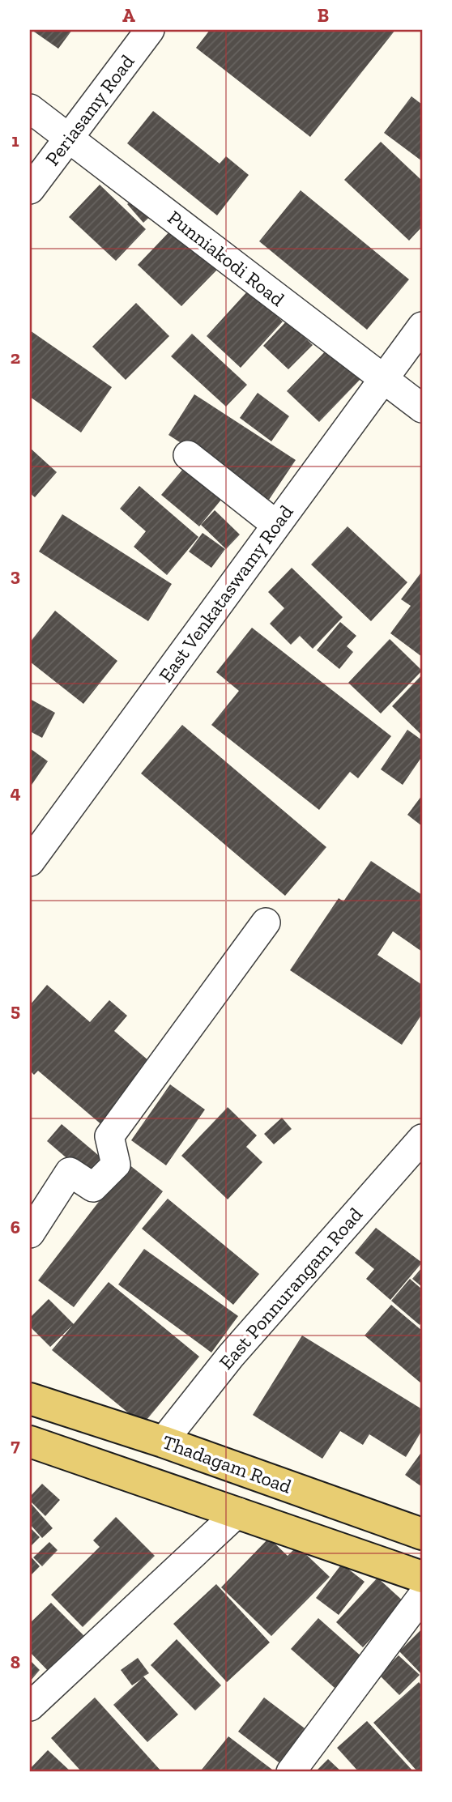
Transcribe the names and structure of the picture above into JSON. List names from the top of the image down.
{
  "streets": {
    "main road": ["Thadagam Road"],
    "street": [
      "Periasamy Road",
      "Punniakodi Road",
      "East Venkataswamy Road",
      "East Ponnurangam Road"
    ]
  },
  "crossings": [
    ["Periasamy Road", "Punniakodi Road"],
    ["Punniakodi Road", "East Venkataswamy Road"],
    ["East Ponnurangam Road", "Thadagam Road"]
  ],
  "grid": {
    "columns": ["A", "B"],
    "rows": [
      "1",
      "2",
      "3",
      "4",
      "5",
      "6",
      "7",
      "8"
    ]
  }
}
